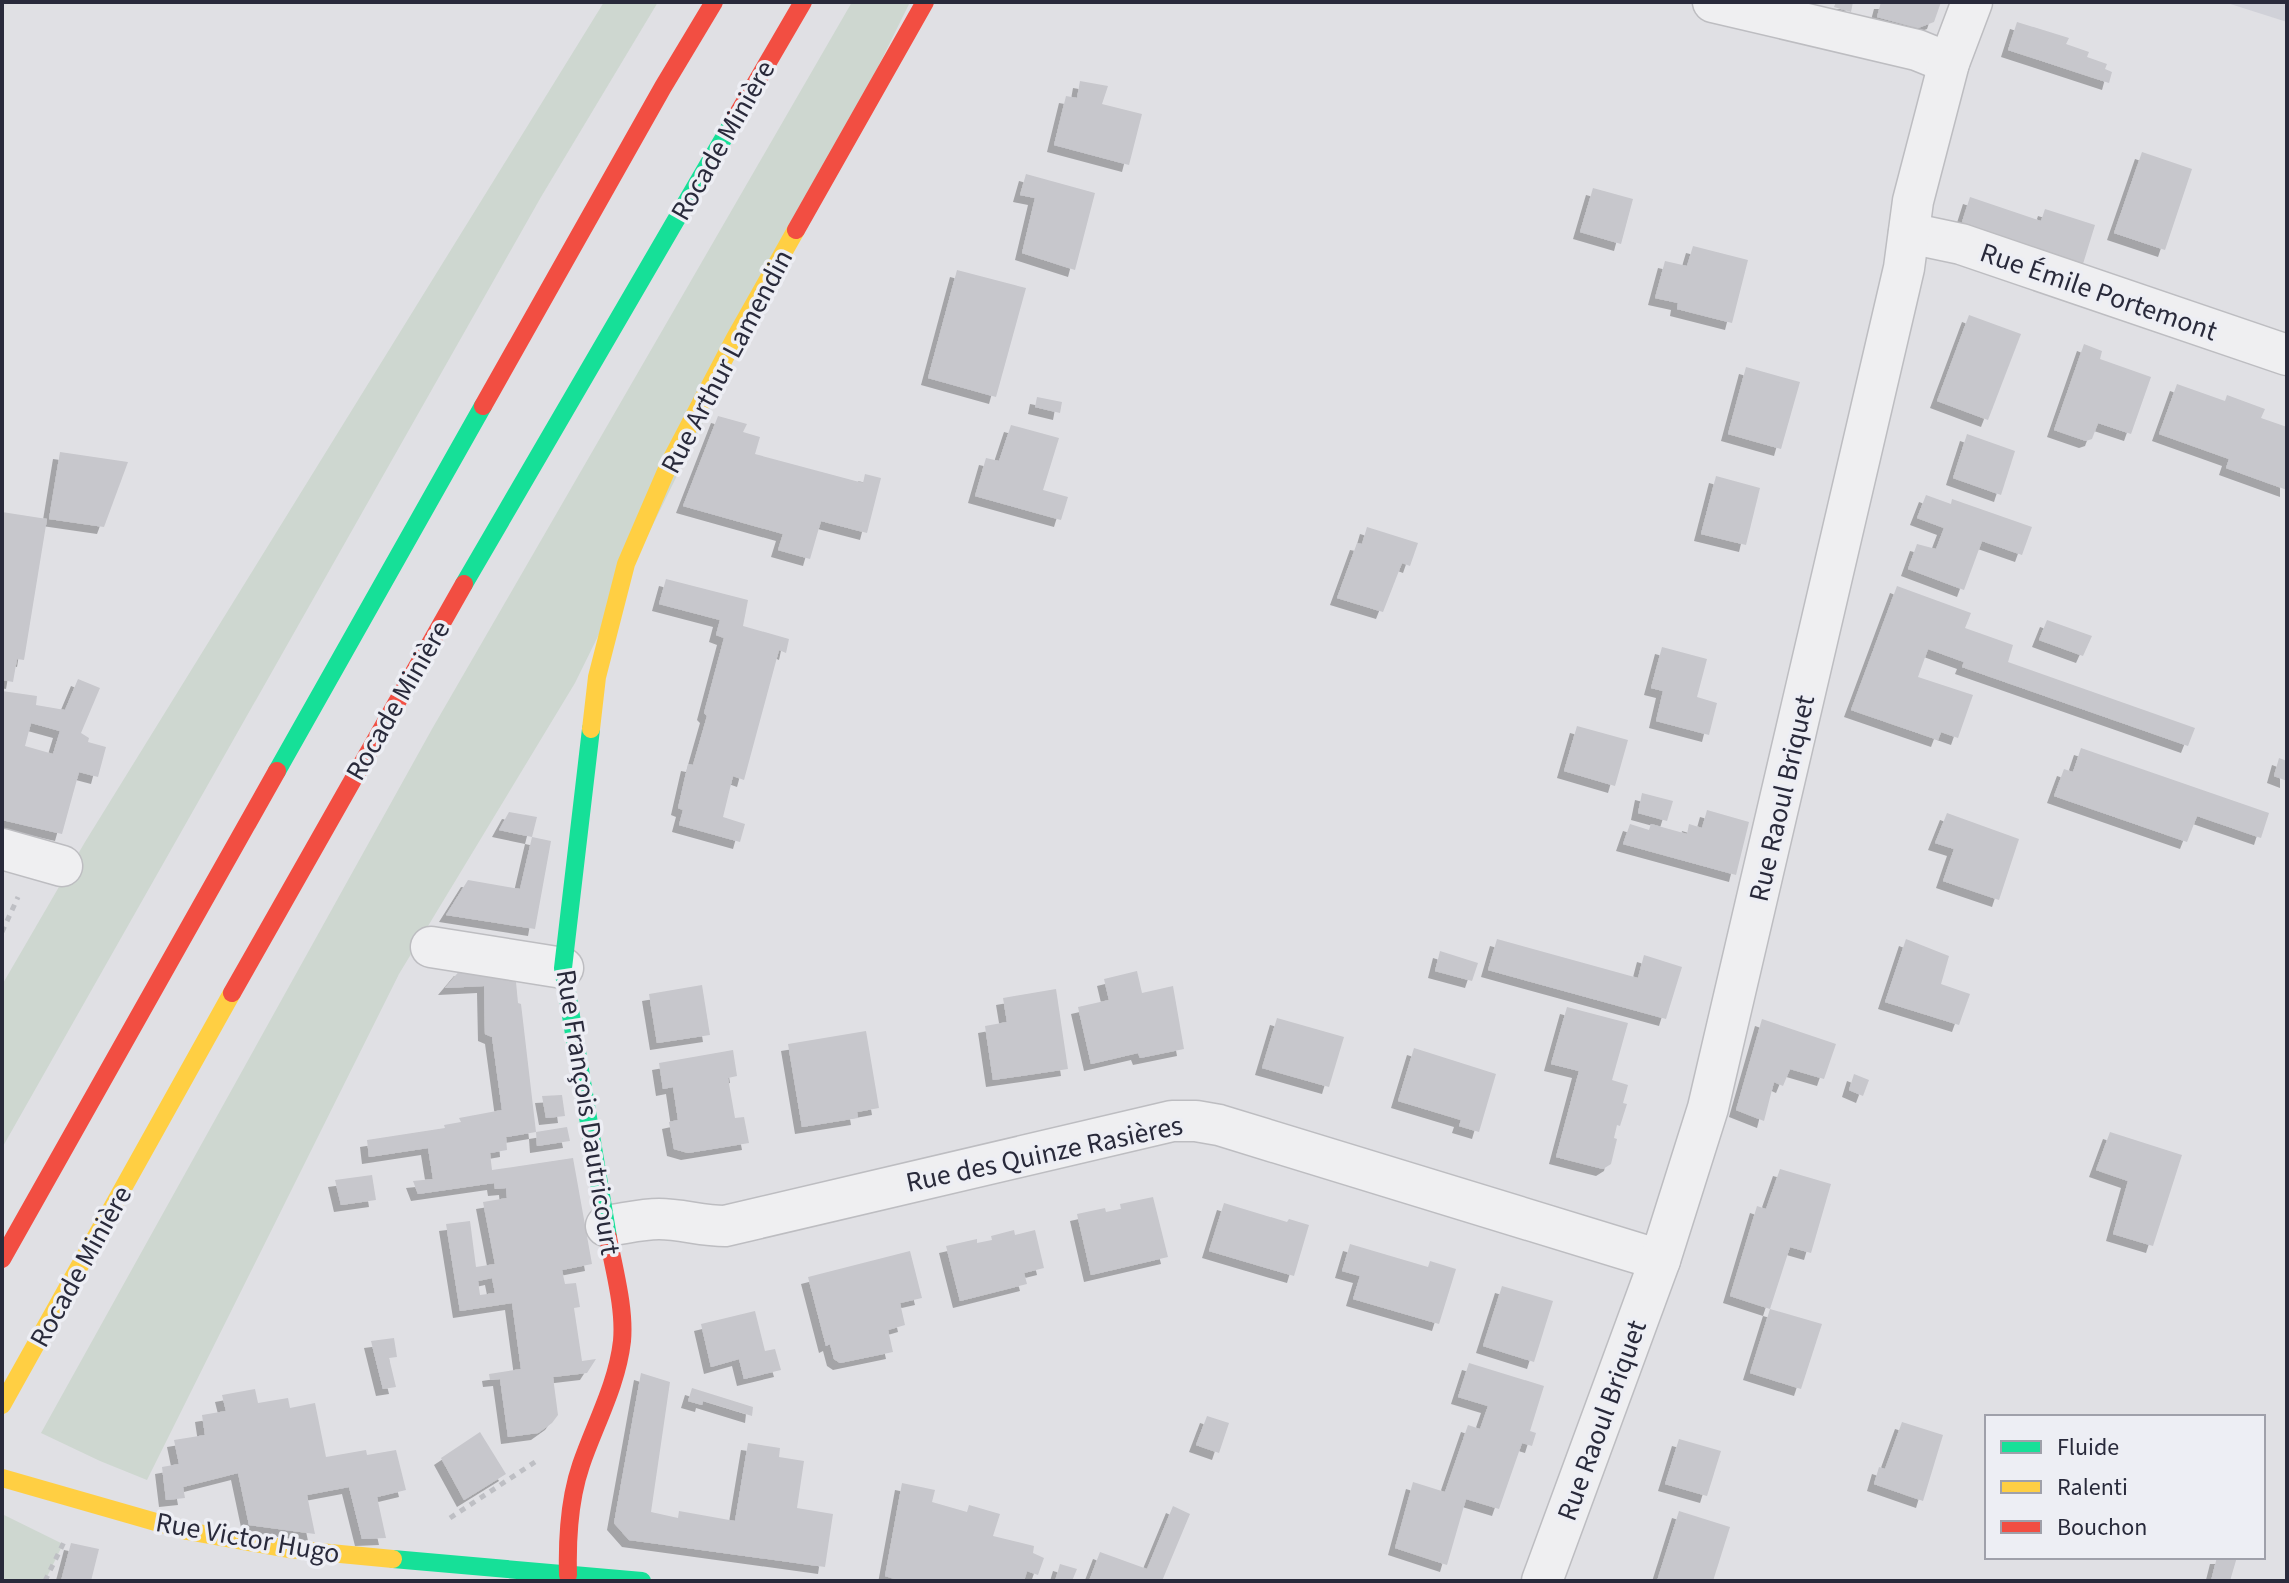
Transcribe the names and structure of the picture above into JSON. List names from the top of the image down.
{
  "streets": {
    "main road": [
      "Rocade Minière",
      "Rue Arthur Lamendin",
      "Rue François Dautricourt",
      "Rue Victor Hugo"
    ],
    "street": ["Rue Émile Portemont", "Rue Raoul Briquet", "Rue des Quinze Rasières"]
  },
  "crossings": [
    ["Rue Émile Portemont", "Rue Raoul Briquet"],
    ["Rue Arthur Lamendin", "Rue François Dautricourt"],
    ["Rue Raoul Briquet", "Rue des Quinze Rasières"],
    ["Rue François Dautricourt", "Rue des Quinze Rasières"],
    ["Rue François Dautricourt", "Rue Victor Hugo"]
  ],
  "legend": ["Fluide", "Ralenti", "Bouchon"]
}
